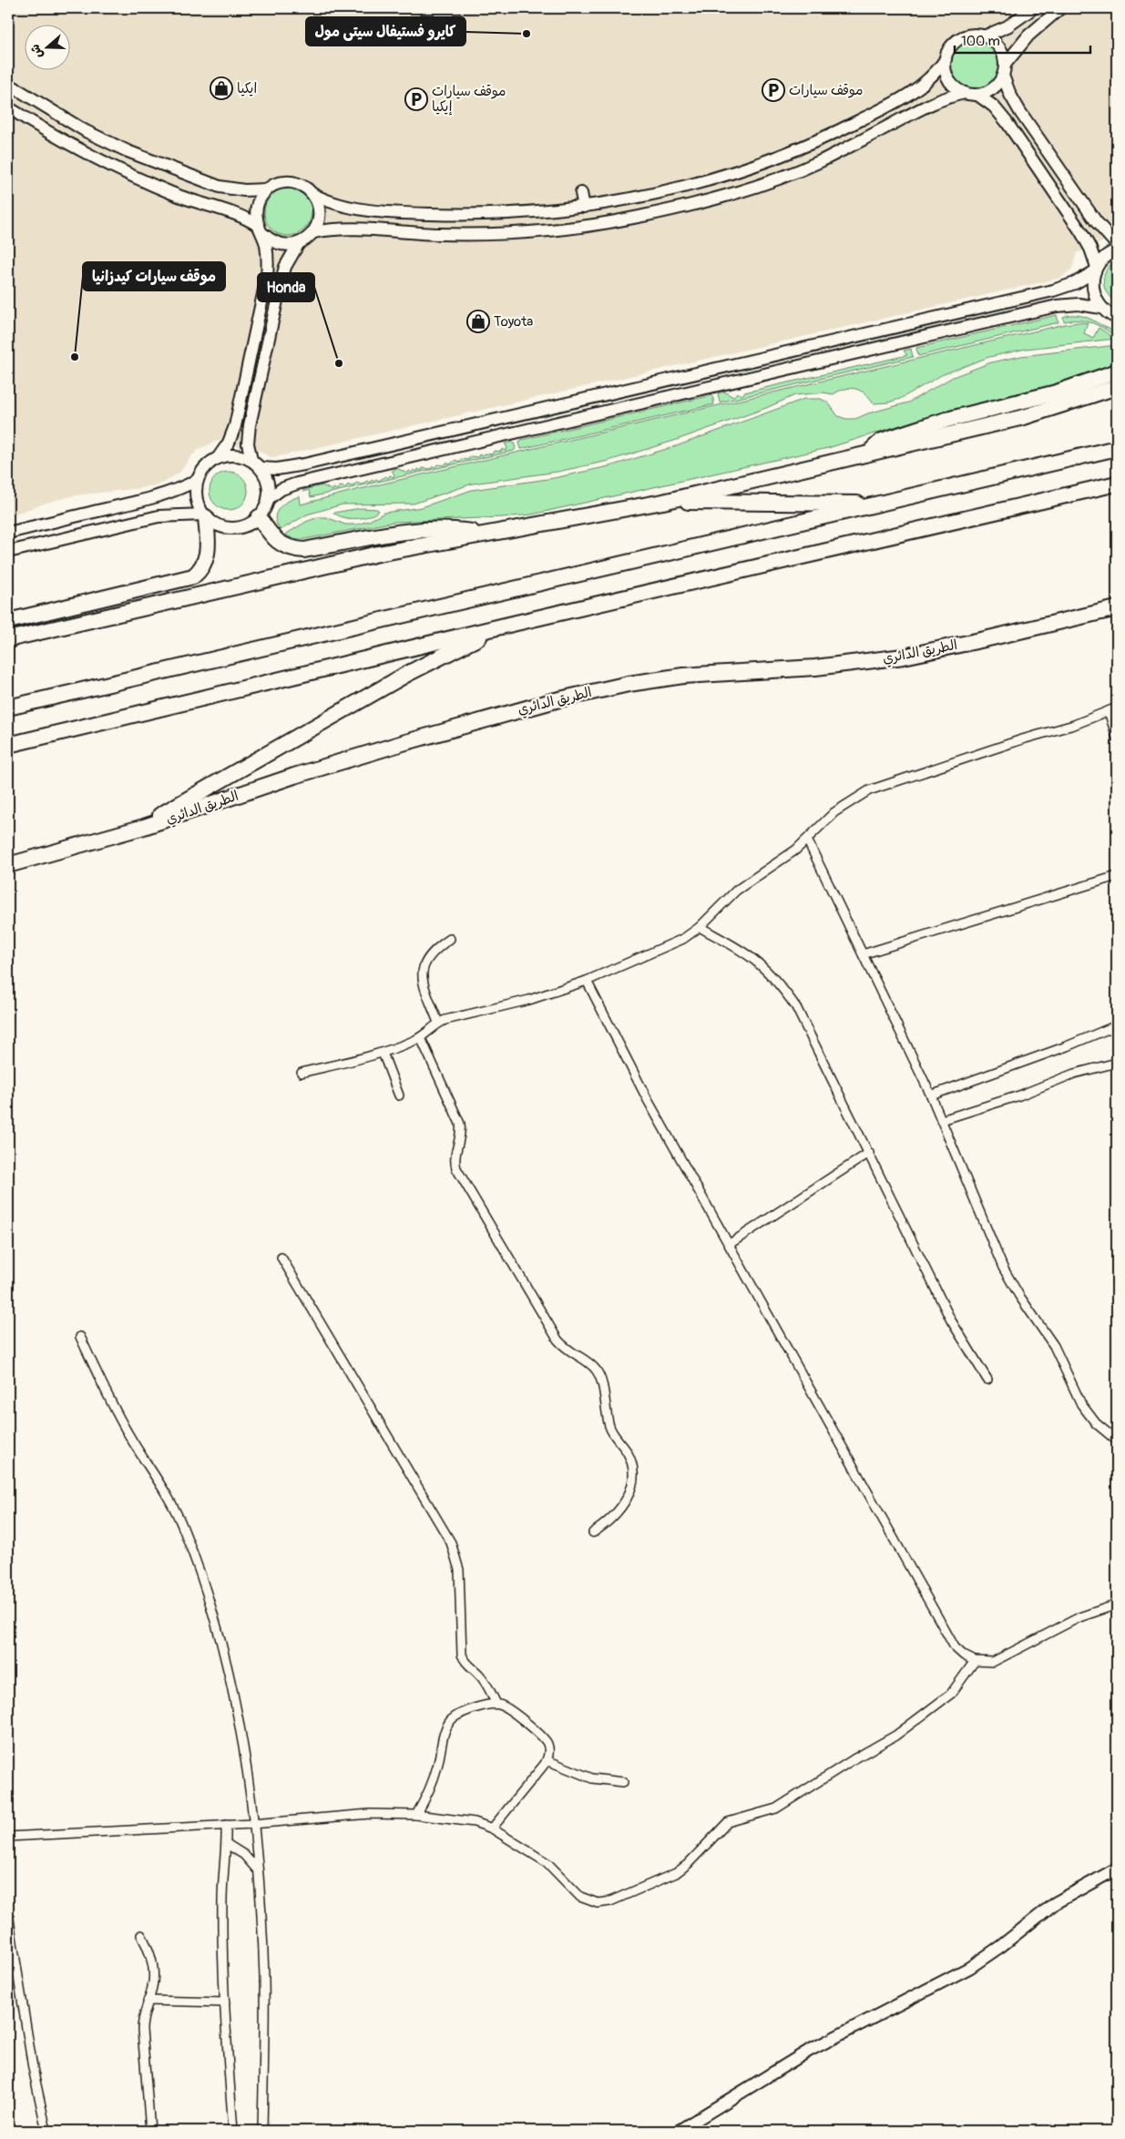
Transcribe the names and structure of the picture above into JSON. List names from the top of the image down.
{
  "streets": {
    "highway": ["الطريق الدائري"]
  },
  "places": {
    "other": ["كايرو فستيفال سيتى مول", "موقف سيارات كيدزانيا", "Honda"],
    "shop": ["ايكيا", "Toyota"],
    "parking": ["موقف سيارات", "موقف سيارات إيكيا"]
  },
  "scale_bar": "100 m",
  "north": "left"
}
